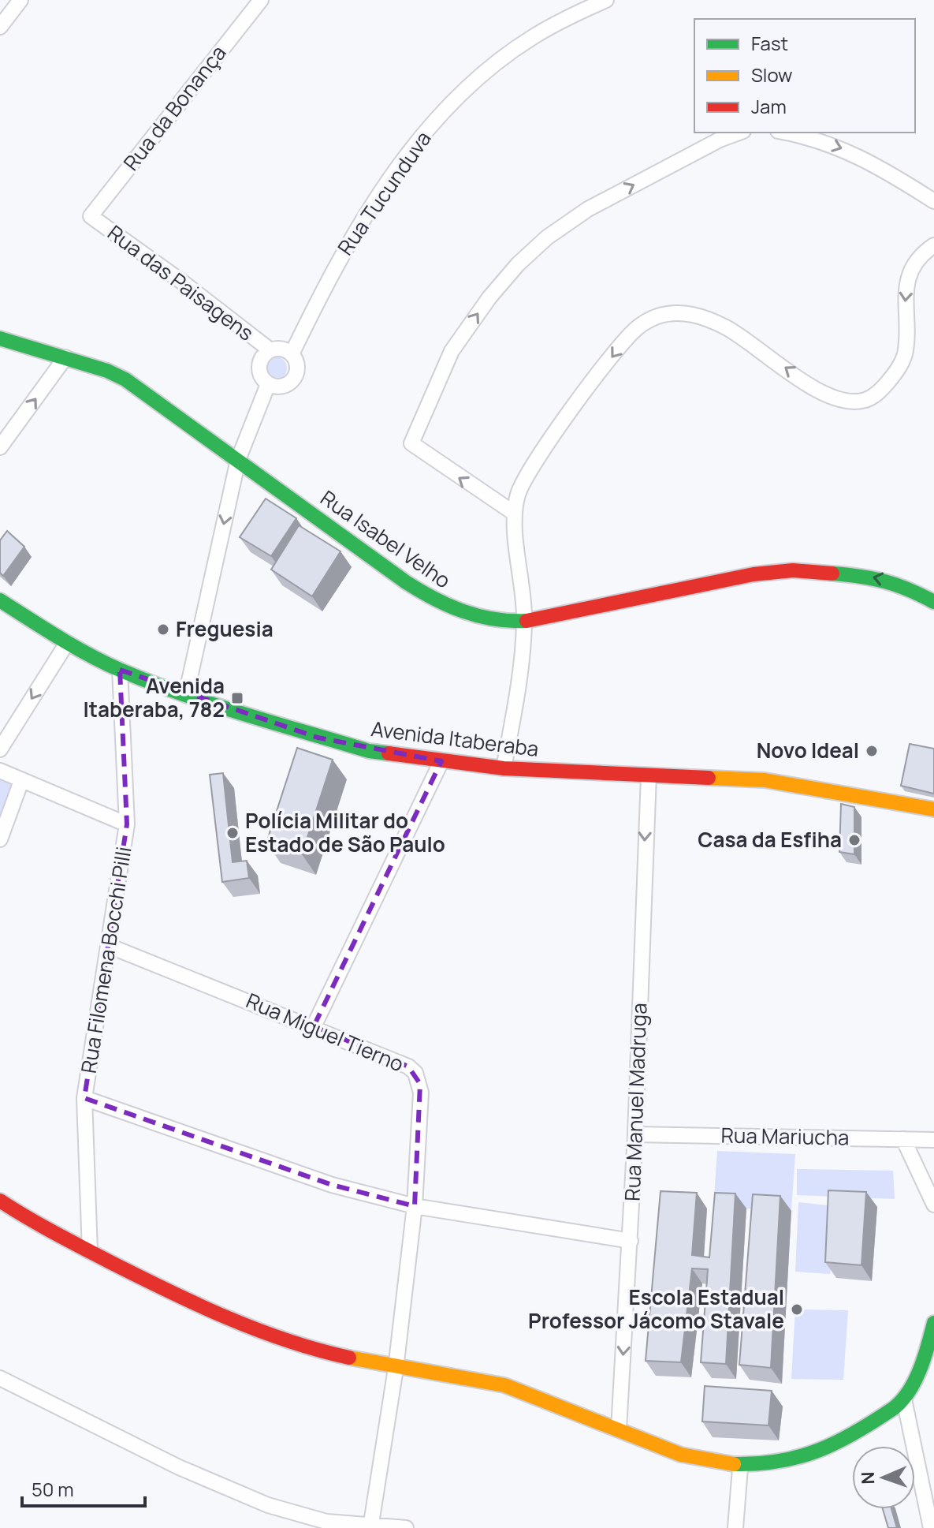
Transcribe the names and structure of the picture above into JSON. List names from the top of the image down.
{
  "streets": {
    "street": [
      "Rua da Bonança",
      "Rua Tucunduva",
      "Rua das Paisagens",
      "Rua Isabel Velho",
      "Avenida Itaberaba",
      "Rua Filomena Bocchi Pilli",
      "Rua Miguel Tierno",
      "Rua Manuel Madruga",
      "Rua Mariucha"
    ]
  },
  "crossings": [
    ["Rua da Bonança", "Rua das Paisagens"],
    ["Rua Tucunduva", "Rua das Paisagens"],
    ["Avenida Itaberaba", "Rua Filomena Bocchi Pilli"],
    ["Avenida Itaberaba", "Rua Manuel Madruga"],
    ["Rua Filomena Bocchi Pilli", "Rua Miguel Tierno"],
    ["Rua Manuel Madruga", "Rua Mariucha"]
  ],
  "one_way": ["Rua Isabel Velho", "Rua Manuel Madruga"],
  "places": {
    "other": [
      "Freguesia",
      "Novo Ideal",
      "Polícia Militar do Estado de São Paulo",
      "Casa da Esfiha",
      "Escola Estadual Professor Jácomo Stavale"
    ],
    "transit": ["Avenida Itaberaba, 782"]
  },
  "legend": ["Fast", "Slow", "Jam"],
  "scale_bar": "50 m",
  "north": "left"
}
